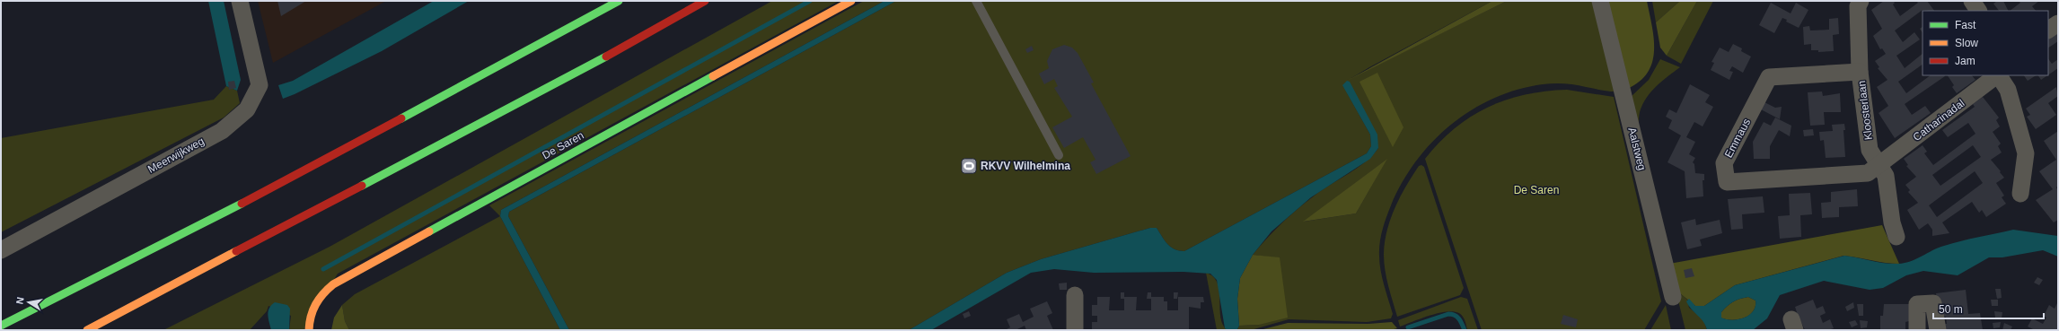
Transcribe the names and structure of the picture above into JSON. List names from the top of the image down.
{
  "streets": {
    "main road": ["De Saren"],
    "street": [
      "Kloosterlaan",
      "Catharinadal",
      "Emmaus",
      "Aalstweg",
      "Meerwijkweg"
    ]
  },
  "crossings": [
    ["Kloosterlaan", "Catharinadal"],
    ["Kloosterlaan", "Emmaus"],
    ["Catharinadal", "Emmaus"]
  ],
  "parks": ["De Saren"],
  "places": {
    "sports": ["RKVV Wilhelmina"]
  },
  "legend": ["Fast", "Slow", "Jam"],
  "scale_bar": "50 m",
  "north": "left"
}
